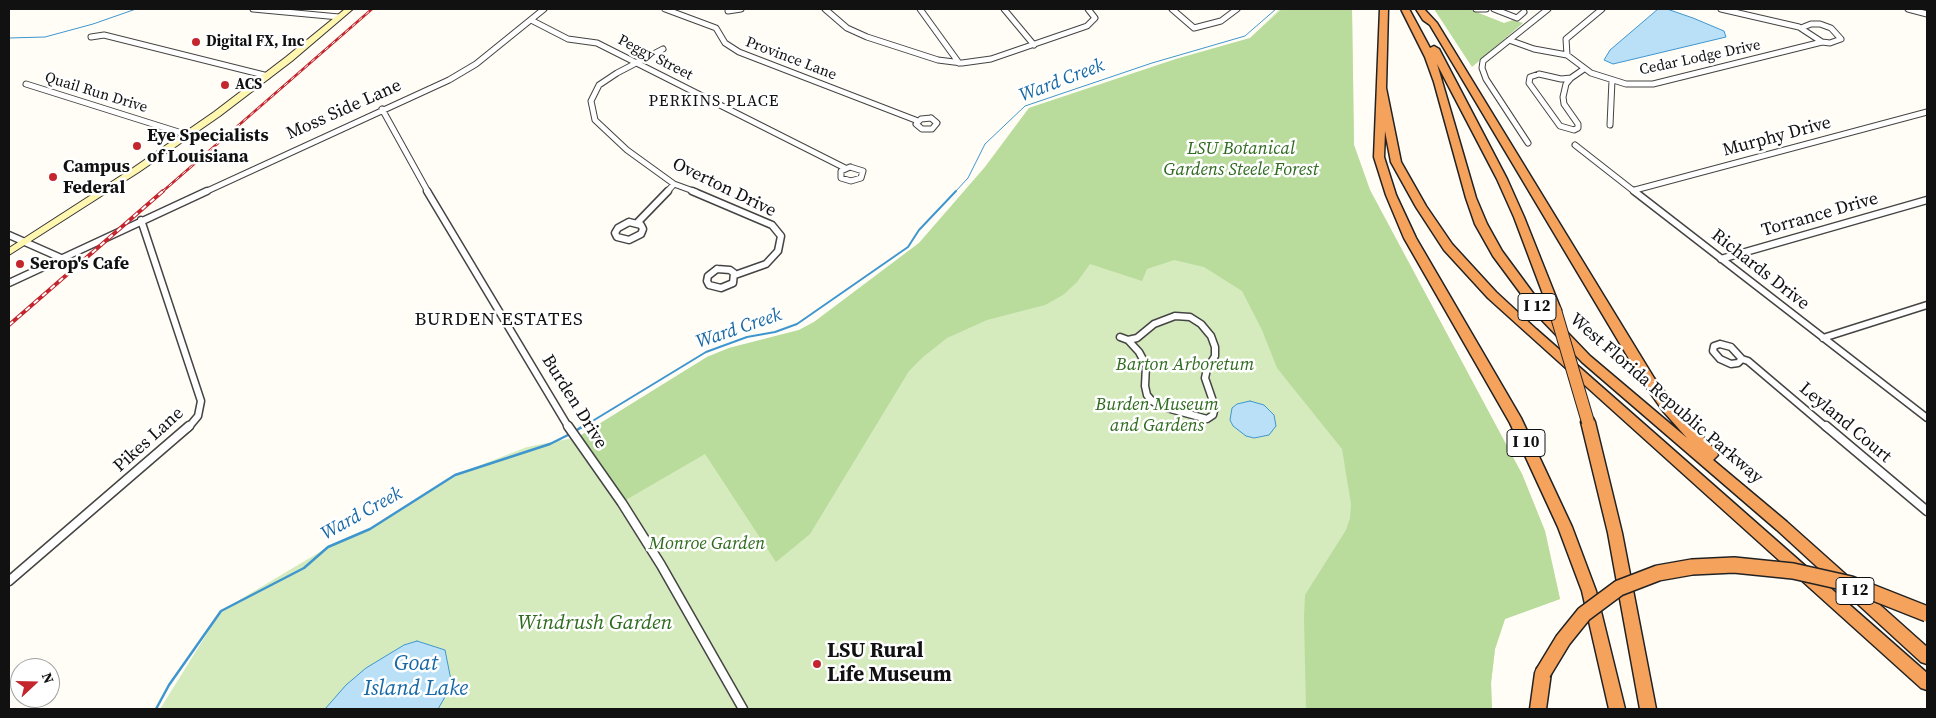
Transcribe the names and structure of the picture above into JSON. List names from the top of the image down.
{
  "streets": {
    "highway": ["I 12", "West Florida Republic Parkway", "I 10"],
    "street": [
      "Peggy Street",
      "Cedar Lodge Drive",
      "Province Lane",
      "Quail Run Drive",
      "Moss Side Lane",
      "Murphy Drive",
      "Overton Drive",
      "Torrance Drive",
      "Richards Drive",
      "Burden Drive",
      "Leyland Court",
      "Pikes Lane"
    ]
  },
  "crossings": [
    ["Peggy Street", "Moss Side Lane"],
    ["Peggy Street", "Overton Drive"],
    ["Moss Side Lane", "Burden Drive"],
    ["Moss Side Lane", "Pikes Lane"],
    ["Murphy Drive", "Richards Drive"],
    ["Torrance Drive", "Richards Drive"]
  ],
  "districts": ["PERKINS PLACE", "BURDEN ESTATES"],
  "water": ["Ward Creek", "Goat Island Lake"],
  "parks": [
    "LSU Botanical Gardens Steele Forest",
    "Barton Arboretum",
    "Burden Museum and Gardens",
    "Monroe Garden",
    "Windrush Garden"
  ],
  "places": [
    "Digital FX, Inc",
    "ACS",
    "Eye Specialists of Louisiana",
    "Campus Federal",
    "Serop's Cafe",
    "LSU Rural Life Museum"
  ],
  "north": "right"
}
